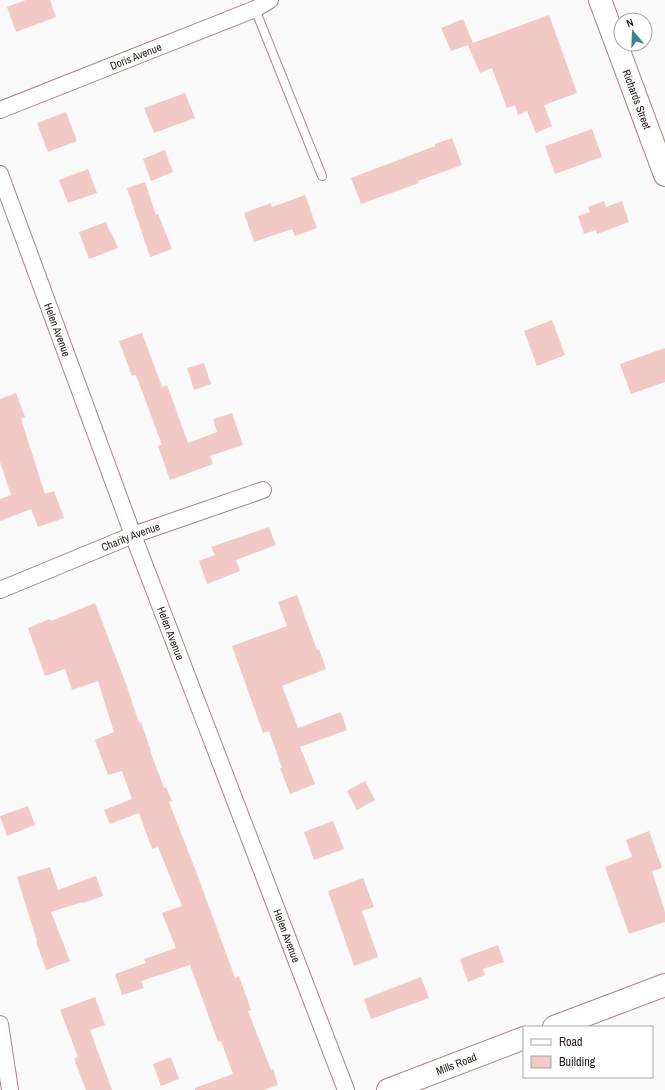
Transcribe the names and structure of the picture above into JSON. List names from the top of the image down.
{
  "streets": {
    "street": [
      "Doris Avenue",
      "Richards Street",
      "Helen Avenue",
      "Charity Avenue",
      "Mills Road"
    ]
  },
  "crossings": [
    ["Helen Avenue", "Charity Avenue"]
  ],
  "legend": ["Road", "Building"],
  "north": "top"
}
